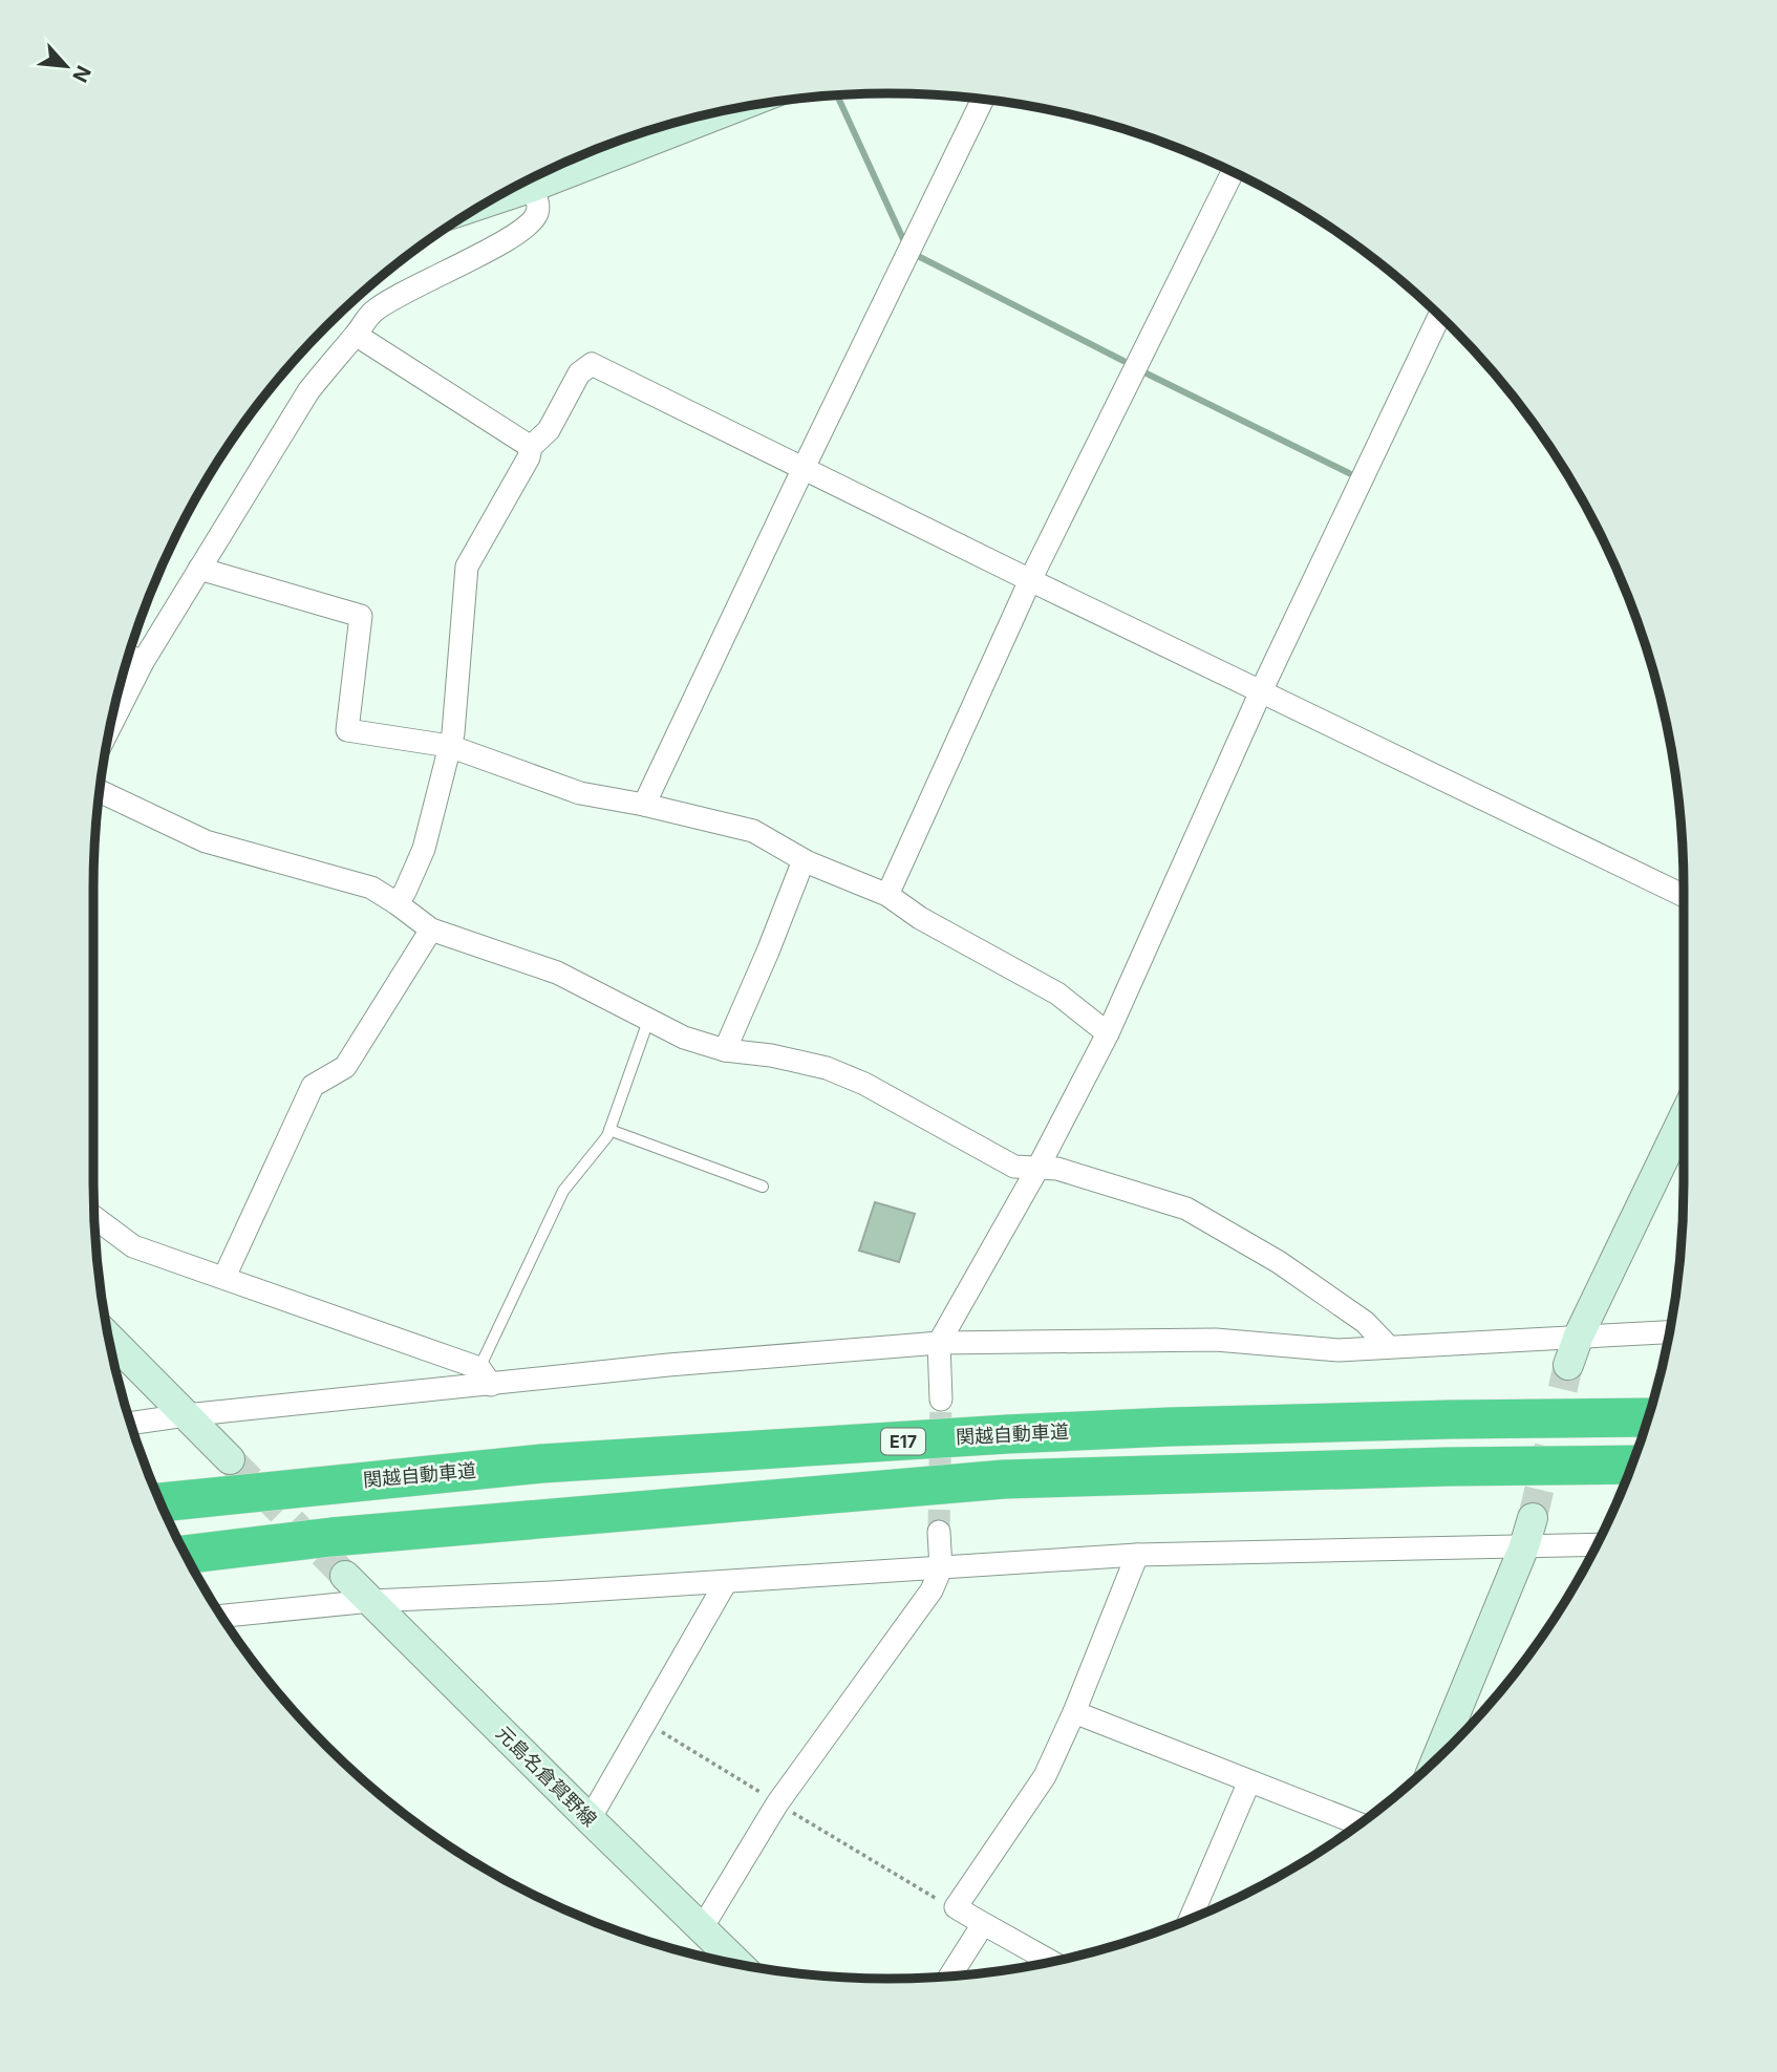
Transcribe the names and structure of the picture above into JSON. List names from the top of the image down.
{
  "streets": {
    "highway": ["関越自動車道", "E17"],
    "street": ["元島名倉賀野線"]
  },
  "north": "bottom right"
}
